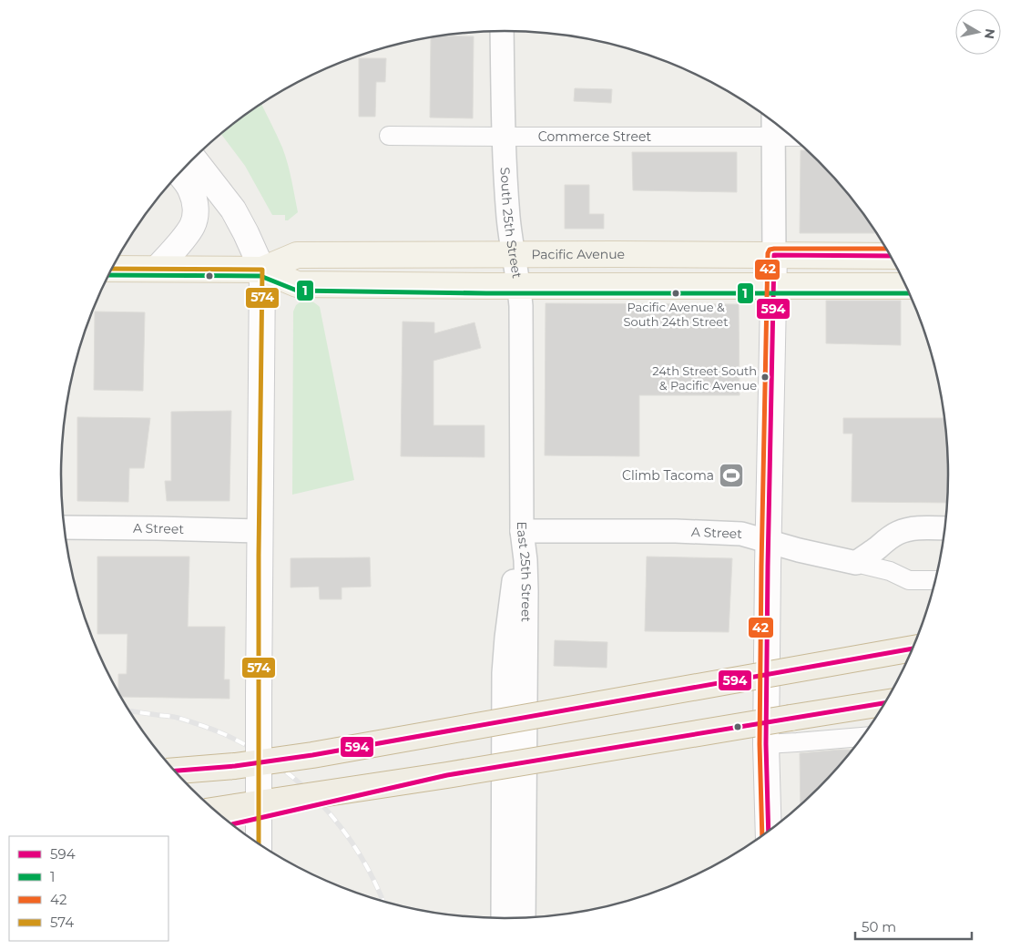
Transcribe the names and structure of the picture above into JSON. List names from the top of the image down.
{
  "streets": {
    "main road": ["Pacific Avenue"],
    "street": [
      "Commerce Street",
      "South 25th Street",
      "A Street",
      "East 25th Street"
    ]
  },
  "crossings": [
    ["Commerce Street", "South 25th Street"],
    ["South 25th Street", "Pacific Avenue"],
    ["South 25th Street", "A Street"],
    ["South 25th Street", "East 25th Street"],
    ["A Street", "East 25th Street"]
  ],
  "places": {
    "other": ["Pacific Avenue & South 24th Street", "24th Street South & Pacific Avenue"],
    "sports": ["Climb Tacoma"]
  },
  "lines": [
    "transit line 42",
    "transit line 594",
    "transit line 574",
    "transit line 1"
  ],
  "legend": [
    "594",
    "1",
    "42",
    "574"
  ],
  "scale_bar": "50 m",
  "north": "right"
}
